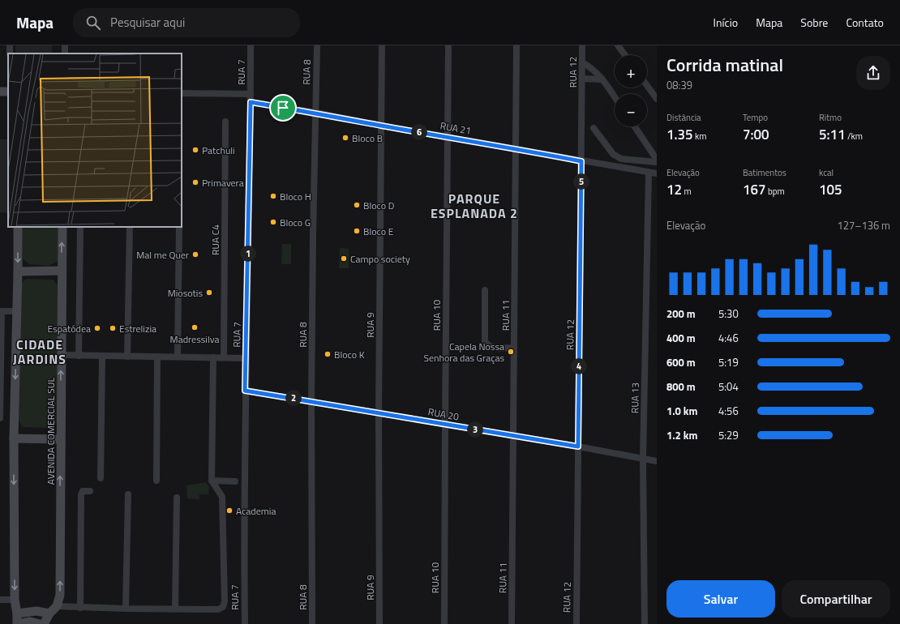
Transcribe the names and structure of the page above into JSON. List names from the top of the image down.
{
  "streets": {
    "street": [
      "RUA 7",
      "RUA 8",
      "RUA 12",
      "RUA 21",
      "RUA C4",
      "RUA 10",
      "RUA 11",
      "RUA 9",
      "RUA 13",
      "RUA 20",
      "AVENIDA COMERCIAL SUL"
    ]
  },
  "crossings": [
    ["RUA 7", "RUA 21"],
    ["RUA 7", "RUA 20"],
    ["RUA 8", "RUA 21"],
    ["RUA 8", "RUA 20"],
    ["RUA 12", "RUA 21"],
    ["RUA 12", "RUA 20"],
    ["RUA 21", "RUA 10"],
    ["RUA 21", "RUA 11"],
    ["RUA 21", "RUA 9"],
    ["RUA 21", "RUA 13"],
    ["RUA 10", "RUA 20"],
    ["RUA 11", "RUA 20"],
    ["RUA 9", "RUA 20"],
    ["RUA 13", "RUA 20"]
  ],
  "districts": ["PARQUE ESPLANADA 2", "CIDADE JARDINS"],
  "places": [
    "Bloco B",
    "Patchuli",
    "Primavera",
    "Bloco H",
    "Bloco D",
    "Bloco G",
    "Bloco E",
    "Mal me Quer",
    "Campo society",
    "Miosotis",
    "Madressilva",
    "Espatódea",
    "Estrelizia",
    "Capela Nossa Senhora das Graças",
    "Bloco K",
    "Academia"
  ],
  "page": {
    "header": "Mapa",
    "search": "Pesquisar aqui",
    "nav": [
      "Início",
      "Mapa",
      "Sobre",
      "Contato"
    ],
    "heading": ["Corrida matinal", "08:39"],
    "map_buttons": ["+", "−"],
    "stats": [
      ["Distância", "1.35 km"],
      ["Tempo", "7:00"],
      ["Ritmo", "5:11 /km"],
      ["Elevação", "12 m"],
      ["Batimentos", "167 bpm"],
      ["kcal", "105"]
    ],
    "pins": [
      "6",
      "5",
      "1",
      "4",
      "2",
      "3"
    ],
    "chart": ["Elevação", "127–136 m"],
    "list": [
      {
        "name": "200 m",
        "note": "5:30"
      },
      {
        "name": "400 m",
        "note": "4:46"
      },
      {
        "name": "600 m",
        "note": "5:19"
      },
      {
        "name": "800 m",
        "note": "5:04"
      },
      {
        "name": "1.0 km",
        "note": "4:56"
      },
      {
        "name": "1.2 km",
        "note": "5:29"
      }
    ],
    "buttons": ["Salvar", "Compartilhar"]
  }
}
